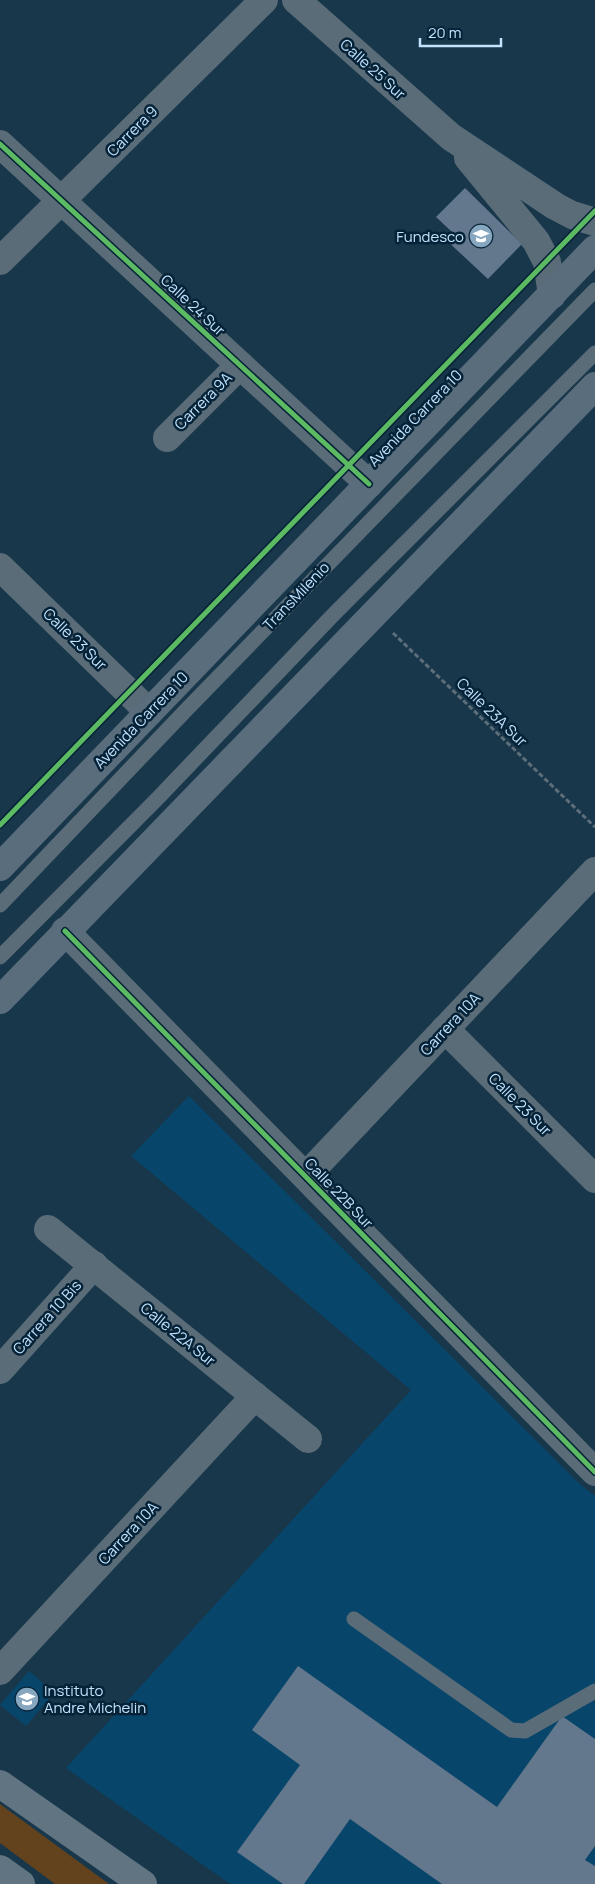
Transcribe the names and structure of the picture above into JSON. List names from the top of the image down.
{
  "streets": {
    "main road": ["Avenida Carrera 10"],
    "street": [
      "Calle 25 Sur",
      "Carrera 9",
      "Calle 24 Sur",
      "Carrera 9A",
      "Calle 23 Sur",
      "Carrera 10A",
      "Calle 22B Sur",
      "Carrera 10 Bis",
      "Calle 22A Sur"
    ],
    "lane": ["TransMilenio"],
    "path": ["Calle 23A Sur"]
  },
  "crossings": [
    ["Calle 25 Sur", "Avenida Carrera 10"],
    ["Carrera 9", "Calle 24 Sur"],
    ["Calle 24 Sur", "Carrera 9A"],
    ["Calle 24 Sur", "Avenida Carrera 10"],
    ["Avenida Carrera 10", "Calle 23 Sur"],
    ["Calle 23 Sur", "Carrera 10A"],
    ["Carrera 10A", "Calle 22B Sur"],
    ["Carrera 10A", "Calle 22A Sur"],
    ["Carrera 10 Bis", "Calle 22A Sur"]
  ],
  "places": {
    "school or university": ["Fundesco", "Instituto Andre Michelin"]
  },
  "scale_bar": "20 m"
}
